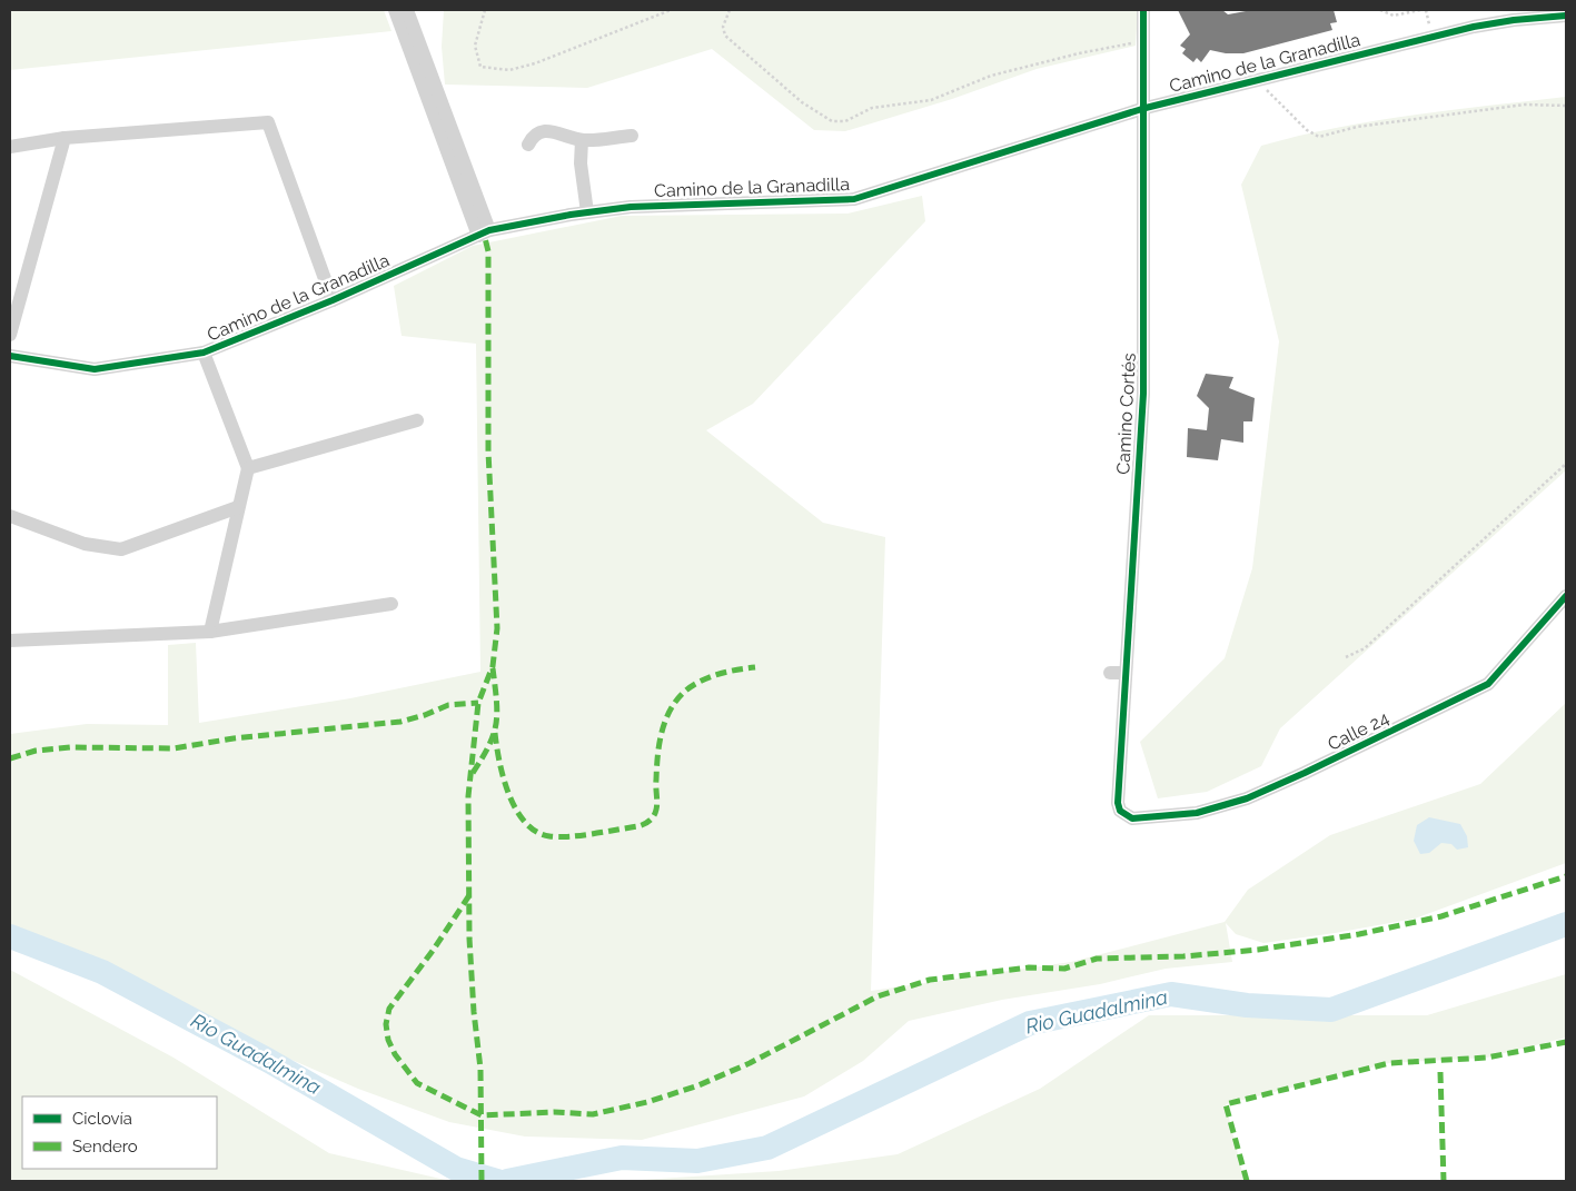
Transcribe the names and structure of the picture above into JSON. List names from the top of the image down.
{
  "streets": {
    "street": ["Camino de la Granadilla", "Camino Cortés", "Calle 24"]
  },
  "crossings": [
    ["Camino de la Granadilla", "Camino Cortés"],
    ["Camino Cortés", "Calle 24"]
  ],
  "water": ["Rio Guadalmina"],
  "legend": ["Ciclovía", "Sendero"]
}
